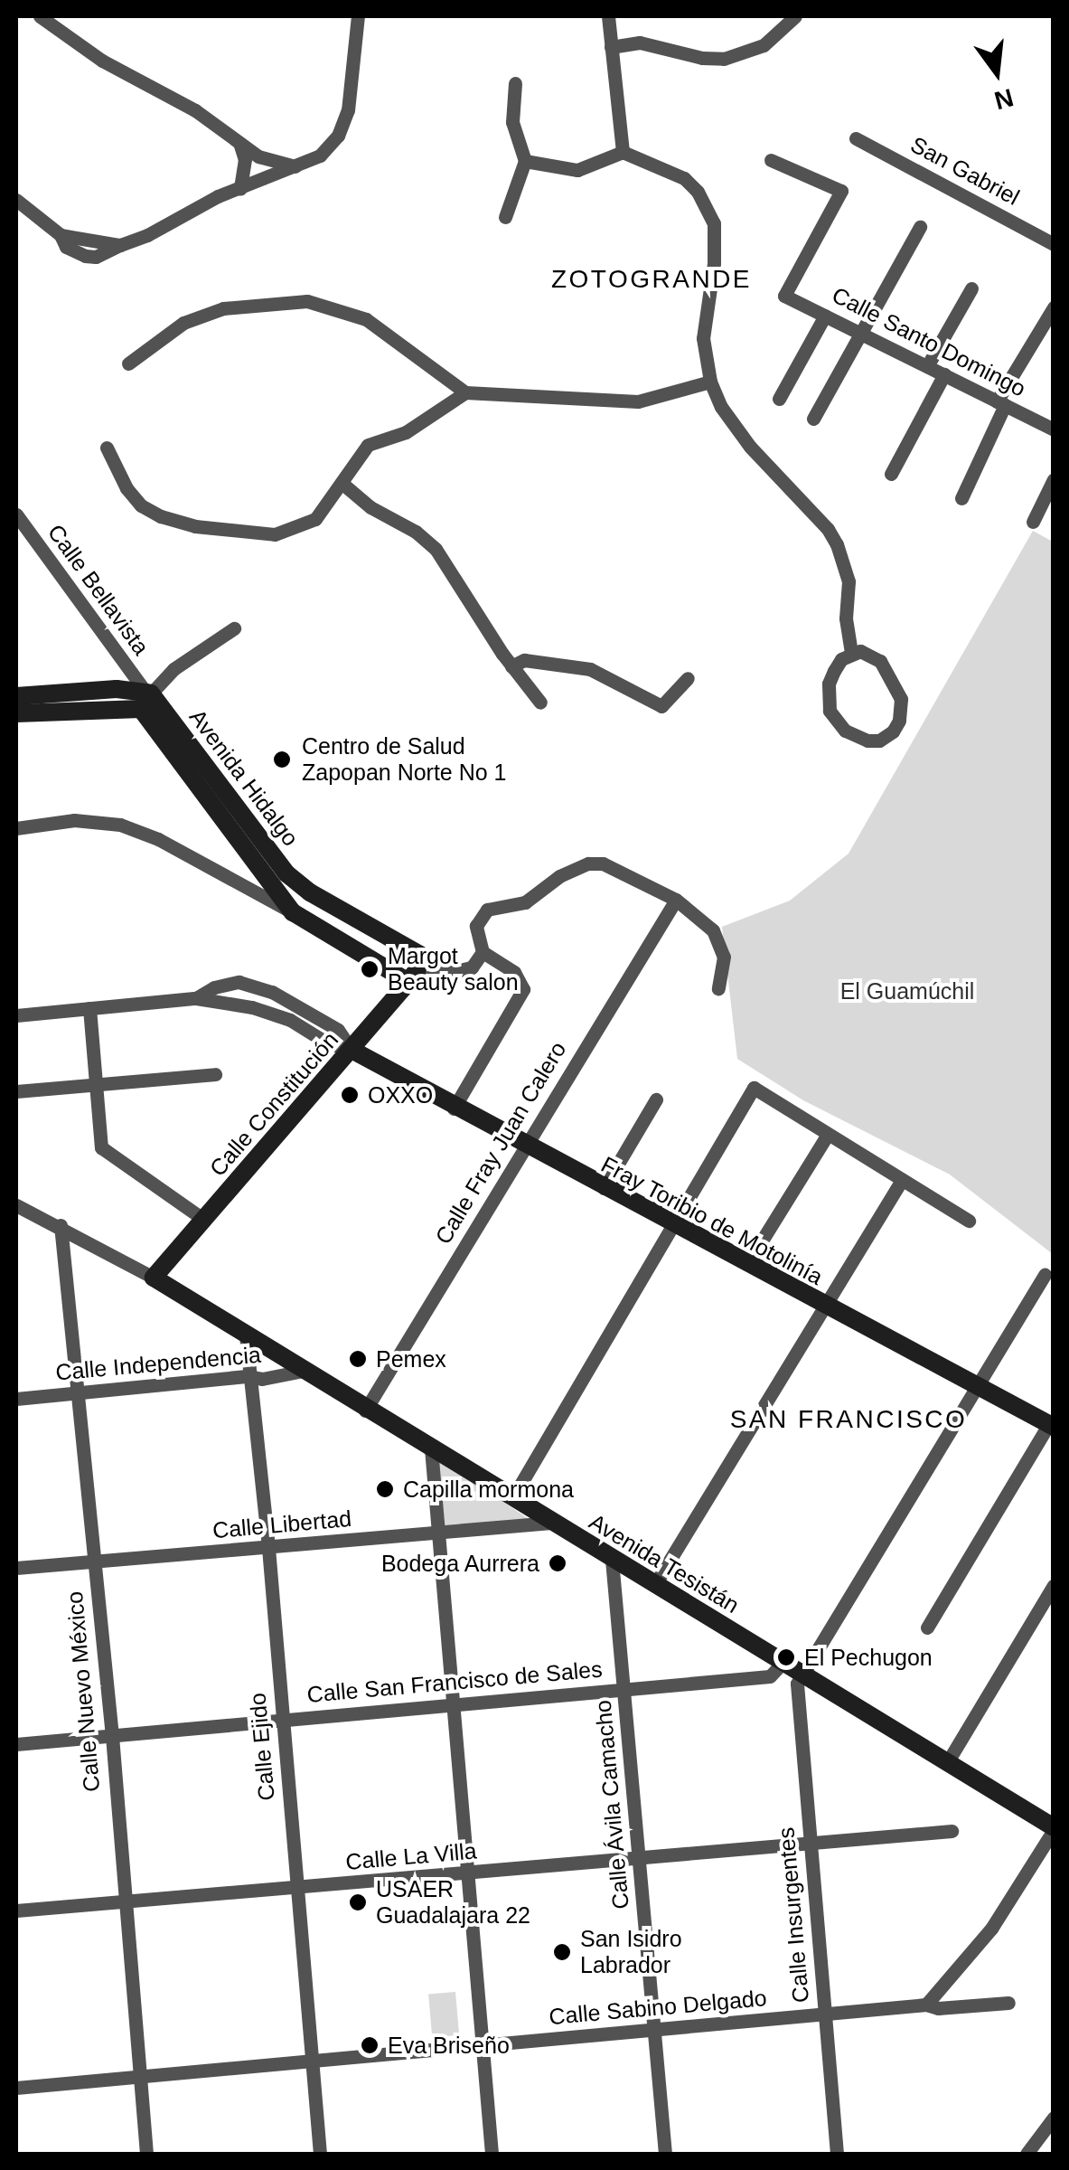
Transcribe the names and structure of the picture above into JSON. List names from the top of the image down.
{
  "streets": {
    "main road": [
      "Avenida Hidalgo",
      "Calle Constitución",
      "Fray Toribio de Motolinía",
      "Avenida Tesistán"
    ],
    "street": [
      "San Gabriel",
      "Calle Santo Domingo",
      "Calle Bellavista",
      "Calle Fray Juan Calero",
      "Calle Independencia",
      "Calle Libertad",
      "Calle San Francisco de Sales",
      "Calle Nuevo México",
      "Calle Ejido",
      "Calle Ávila Camacho",
      "Calle La Villa",
      "Calle Insurgentes",
      "Calle Sabino Delgado"
    ]
  },
  "crossings": [
    ["Calle Bellavista", "Avenida Hidalgo"],
    ["Avenida Hidalgo", "Calle Constitución"],
    ["Calle Constitución", "Fray Toribio de Motolinía"],
    ["Calle Constitución", "Avenida Tesistán"],
    ["Calle Fray Juan Calero", "Fray Toribio de Motolinía"],
    ["Calle Fray Juan Calero", "Avenida Tesistán"],
    ["Calle Independencia", "Avenida Tesistán"],
    ["Calle Independencia", "Calle Nuevo México"],
    ["Calle Independencia", "Calle Ejido"],
    ["Calle Libertad", "Avenida Tesistán"],
    ["Calle Libertad", "Calle Nuevo México"],
    ["Calle Libertad", "Calle Ejido"],
    ["Avenida Tesistán", "Calle San Francisco de Sales"],
    ["Avenida Tesistán", "Calle Nuevo México"],
    ["Avenida Tesistán", "Calle Ejido"],
    ["Avenida Tesistán", "Calle Ávila Camacho"],
    ["Avenida Tesistán", "Calle Insurgentes"],
    ["Calle San Francisco de Sales", "Calle Nuevo México"],
    ["Calle San Francisco de Sales", "Calle Ejido"],
    ["Calle San Francisco de Sales", "Calle Ávila Camacho"],
    ["Calle Nuevo México", "Calle La Villa"],
    ["Calle Nuevo México", "Calle Sabino Delgado"],
    ["Calle Ejido", "Calle La Villa"],
    ["Calle Ejido", "Calle Sabino Delgado"],
    ["Calle Ávila Camacho", "Calle La Villa"],
    ["Calle Ávila Camacho", "Calle Sabino Delgado"],
    ["Calle La Villa", "Calle Insurgentes"],
    ["Calle Insurgentes", "Calle Sabino Delgado"]
  ],
  "districts": ["ZOTOGRANDE", "SAN FRANCISCO"],
  "parks": ["El Guamúchil"],
  "places": [
    "Centro de Salud Zapopan Norte No 1",
    "Margot Beauty salon",
    "OXXO",
    "Pemex",
    "Capilla mormona",
    "Bodega Aurrera",
    "El Pechugon",
    "USAER Guadalajara 22",
    "San Isidro Labrador",
    "Eva Briseño"
  ],
  "north": "bottom"
}
